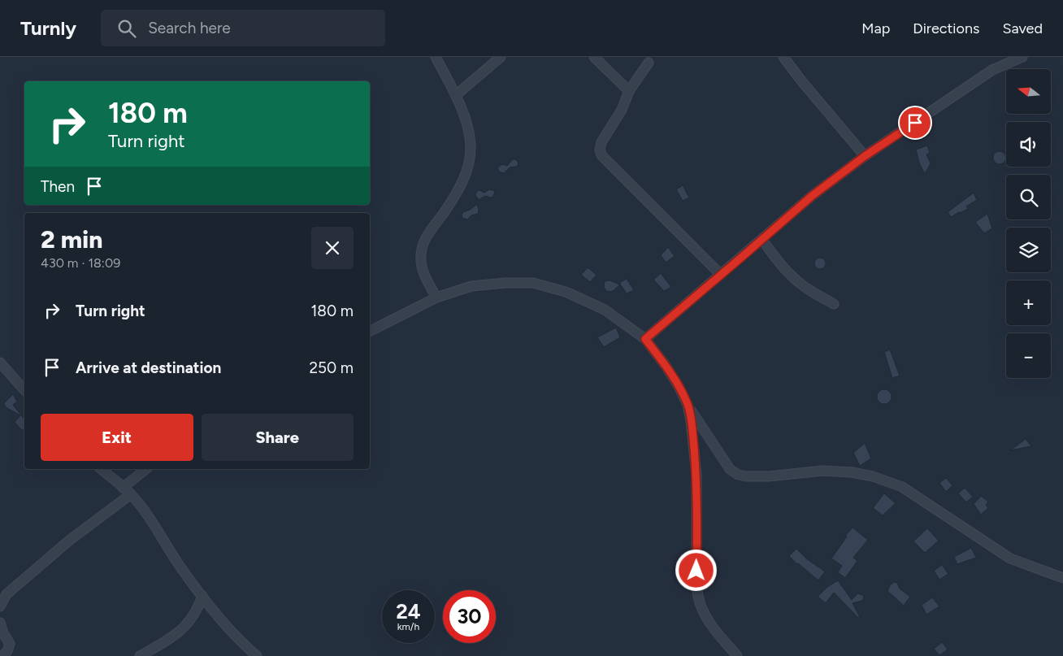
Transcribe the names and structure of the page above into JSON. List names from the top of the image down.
{
  "north": "left",
  "page": {
    "header": "Turnly",
    "search": "Search here",
    "nav": ["Map", "Directions", "Saved"],
    "map_buttons": ["+", "−"],
    "turn": ["180 m", "Turn right"],
    "then": "Then",
    "heading": ["2 min", "430 m · 18:09"],
    "list": [
      {
        "name": "Turn right",
        "value": "180 m"
      },
      {
        "name": "Arrive at destination",
        "value": "250 m"
      }
    ],
    "buttons": ["Exit", "Share"],
    "speed": "24 km/h",
    "limit": "30"
  }
}
